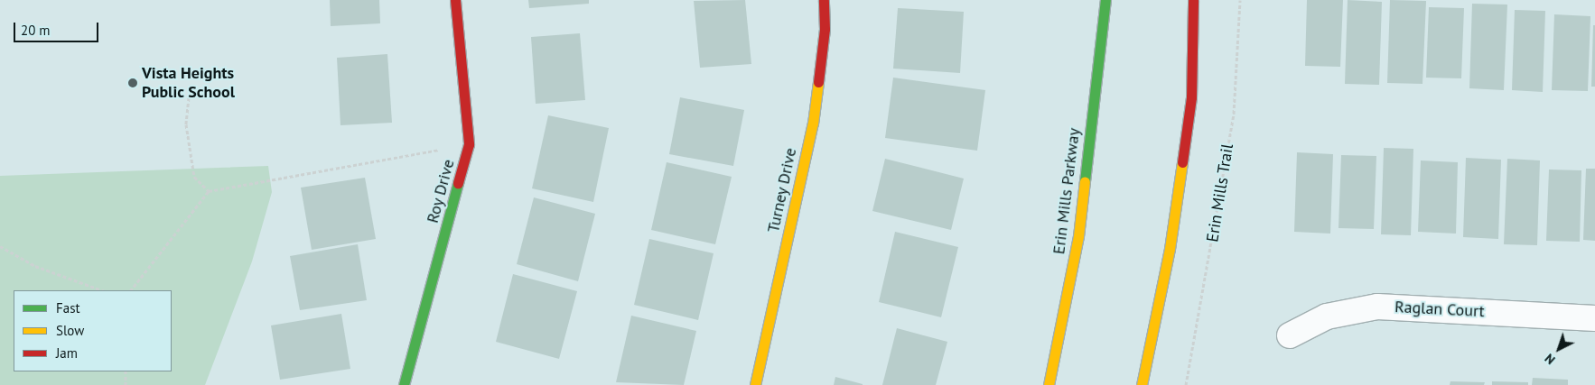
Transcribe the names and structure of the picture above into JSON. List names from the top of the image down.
{
  "streets": {
    "street": [
      "Turney Drive",
      "Roy Drive",
      "Erin Mills Parkway",
      "Raglan Court"
    ],
    "path": ["Erin Mills Trail"]
  },
  "places": ["Vista Heights Public School"],
  "legend": ["Fast", "Slow", "Jam"],
  "scale_bar": "20 m",
  "north": "bottom left"
}
